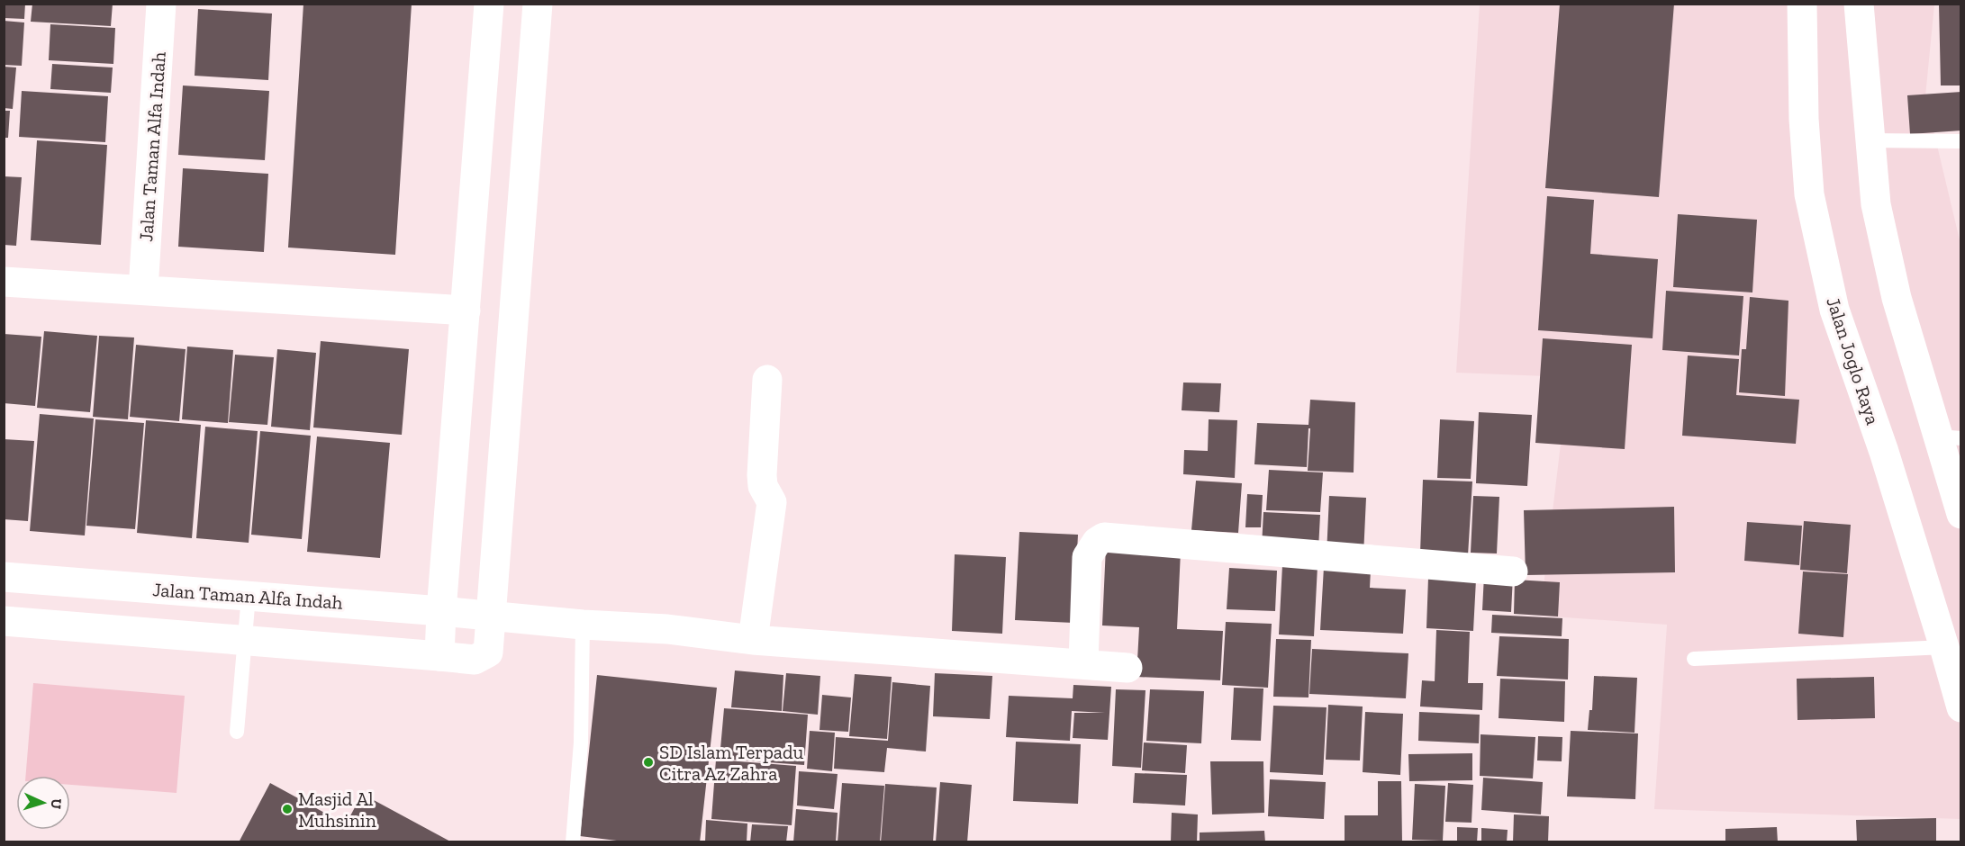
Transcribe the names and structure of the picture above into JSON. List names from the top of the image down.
{
  "streets": {
    "street": ["Jalan Taman Alfa Indah", "Jalan Joglo Raya"]
  },
  "places": ["SD Islam Terpadu Citra Az Zahra", "Masjid Al Muhsinin"],
  "north": "right"
}
